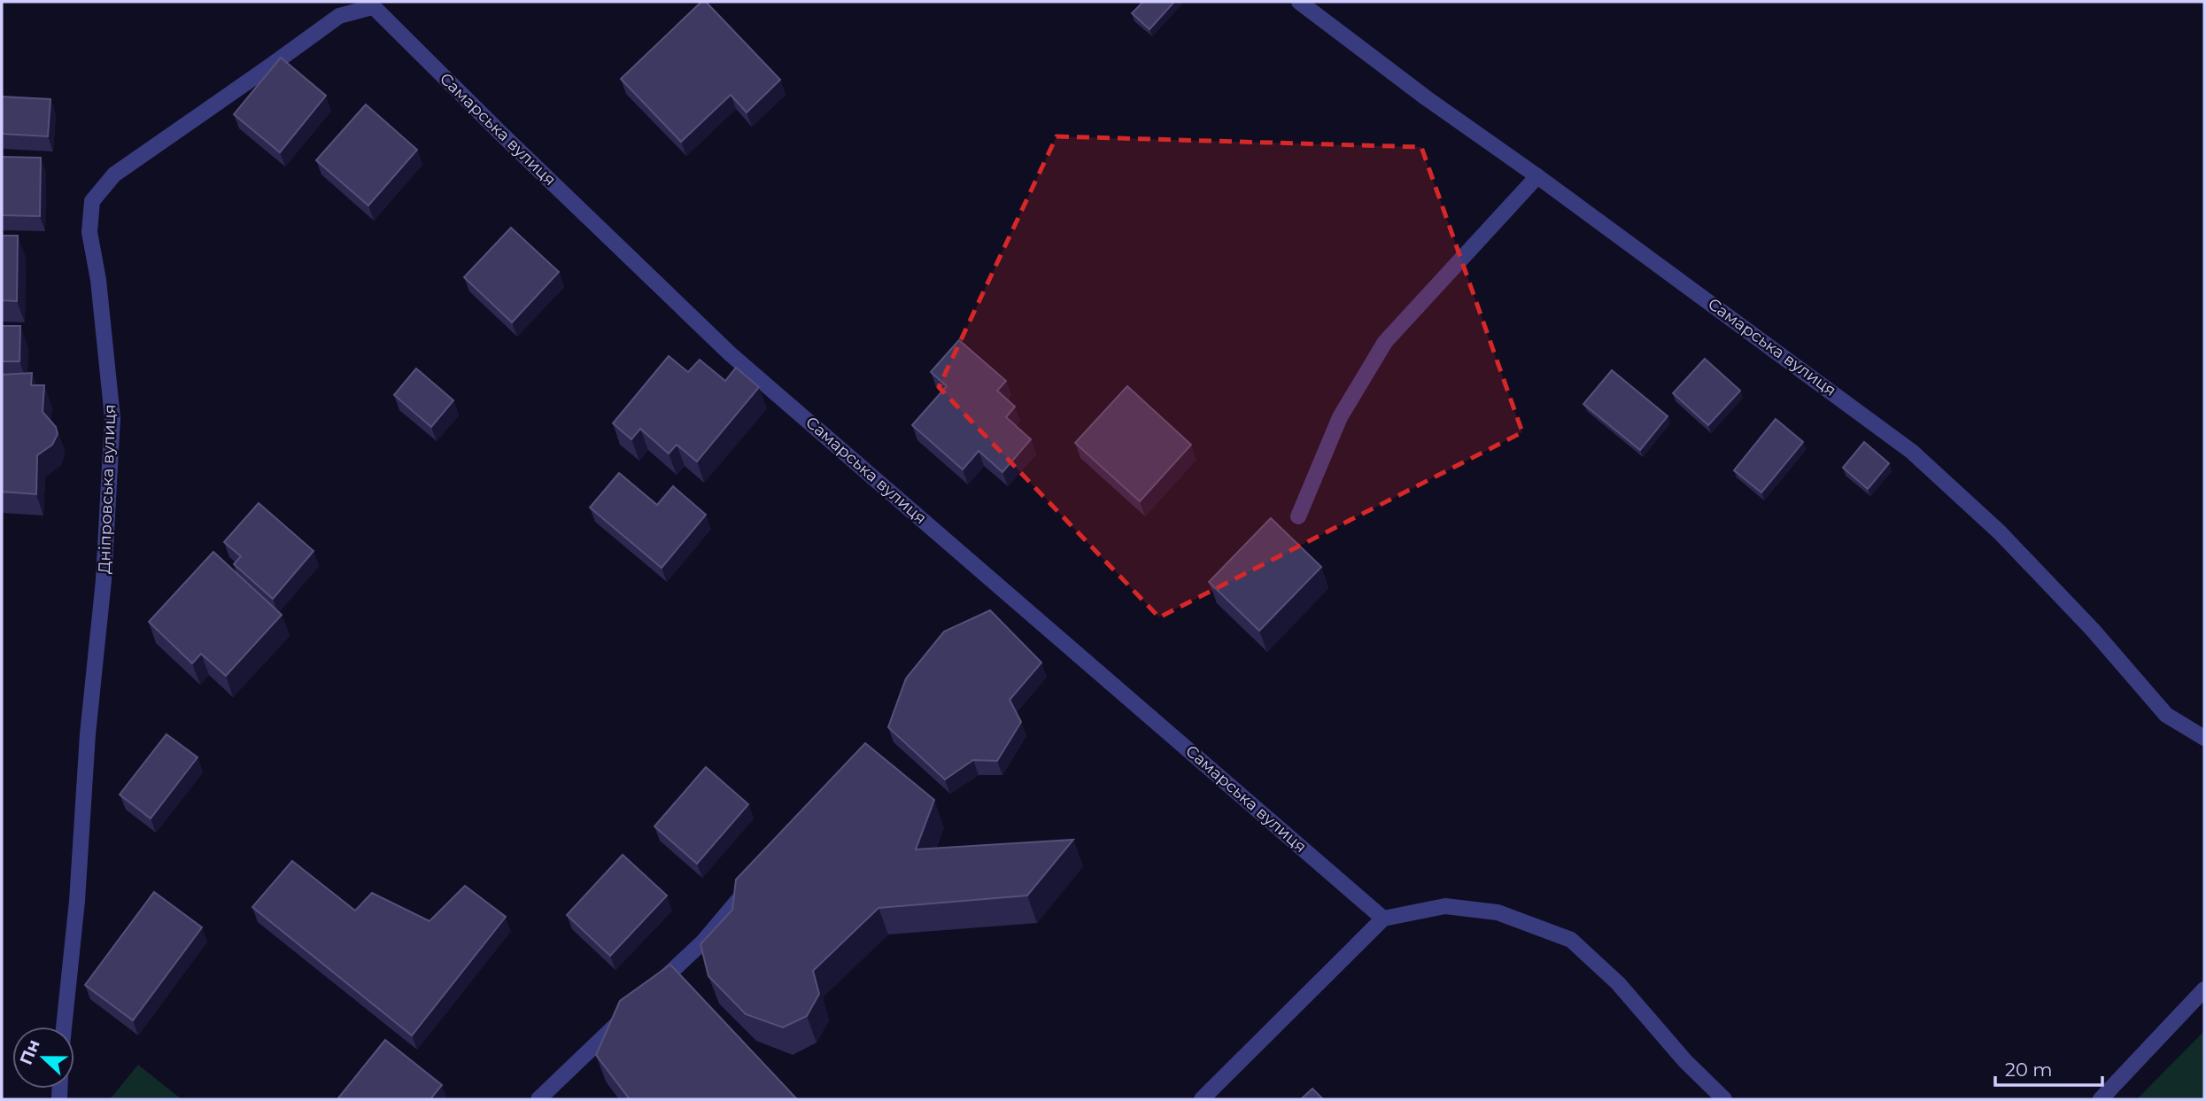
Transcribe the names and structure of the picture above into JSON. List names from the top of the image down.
{
  "streets": {
    "street": ["Самарська вулиця", "Дніпровська вулиця"]
  },
  "crossings": [
    ["Самарська вулиця", "Дніпровська вулиця"]
  ],
  "scale_bar": "20 m",
  "north": "left"
}
